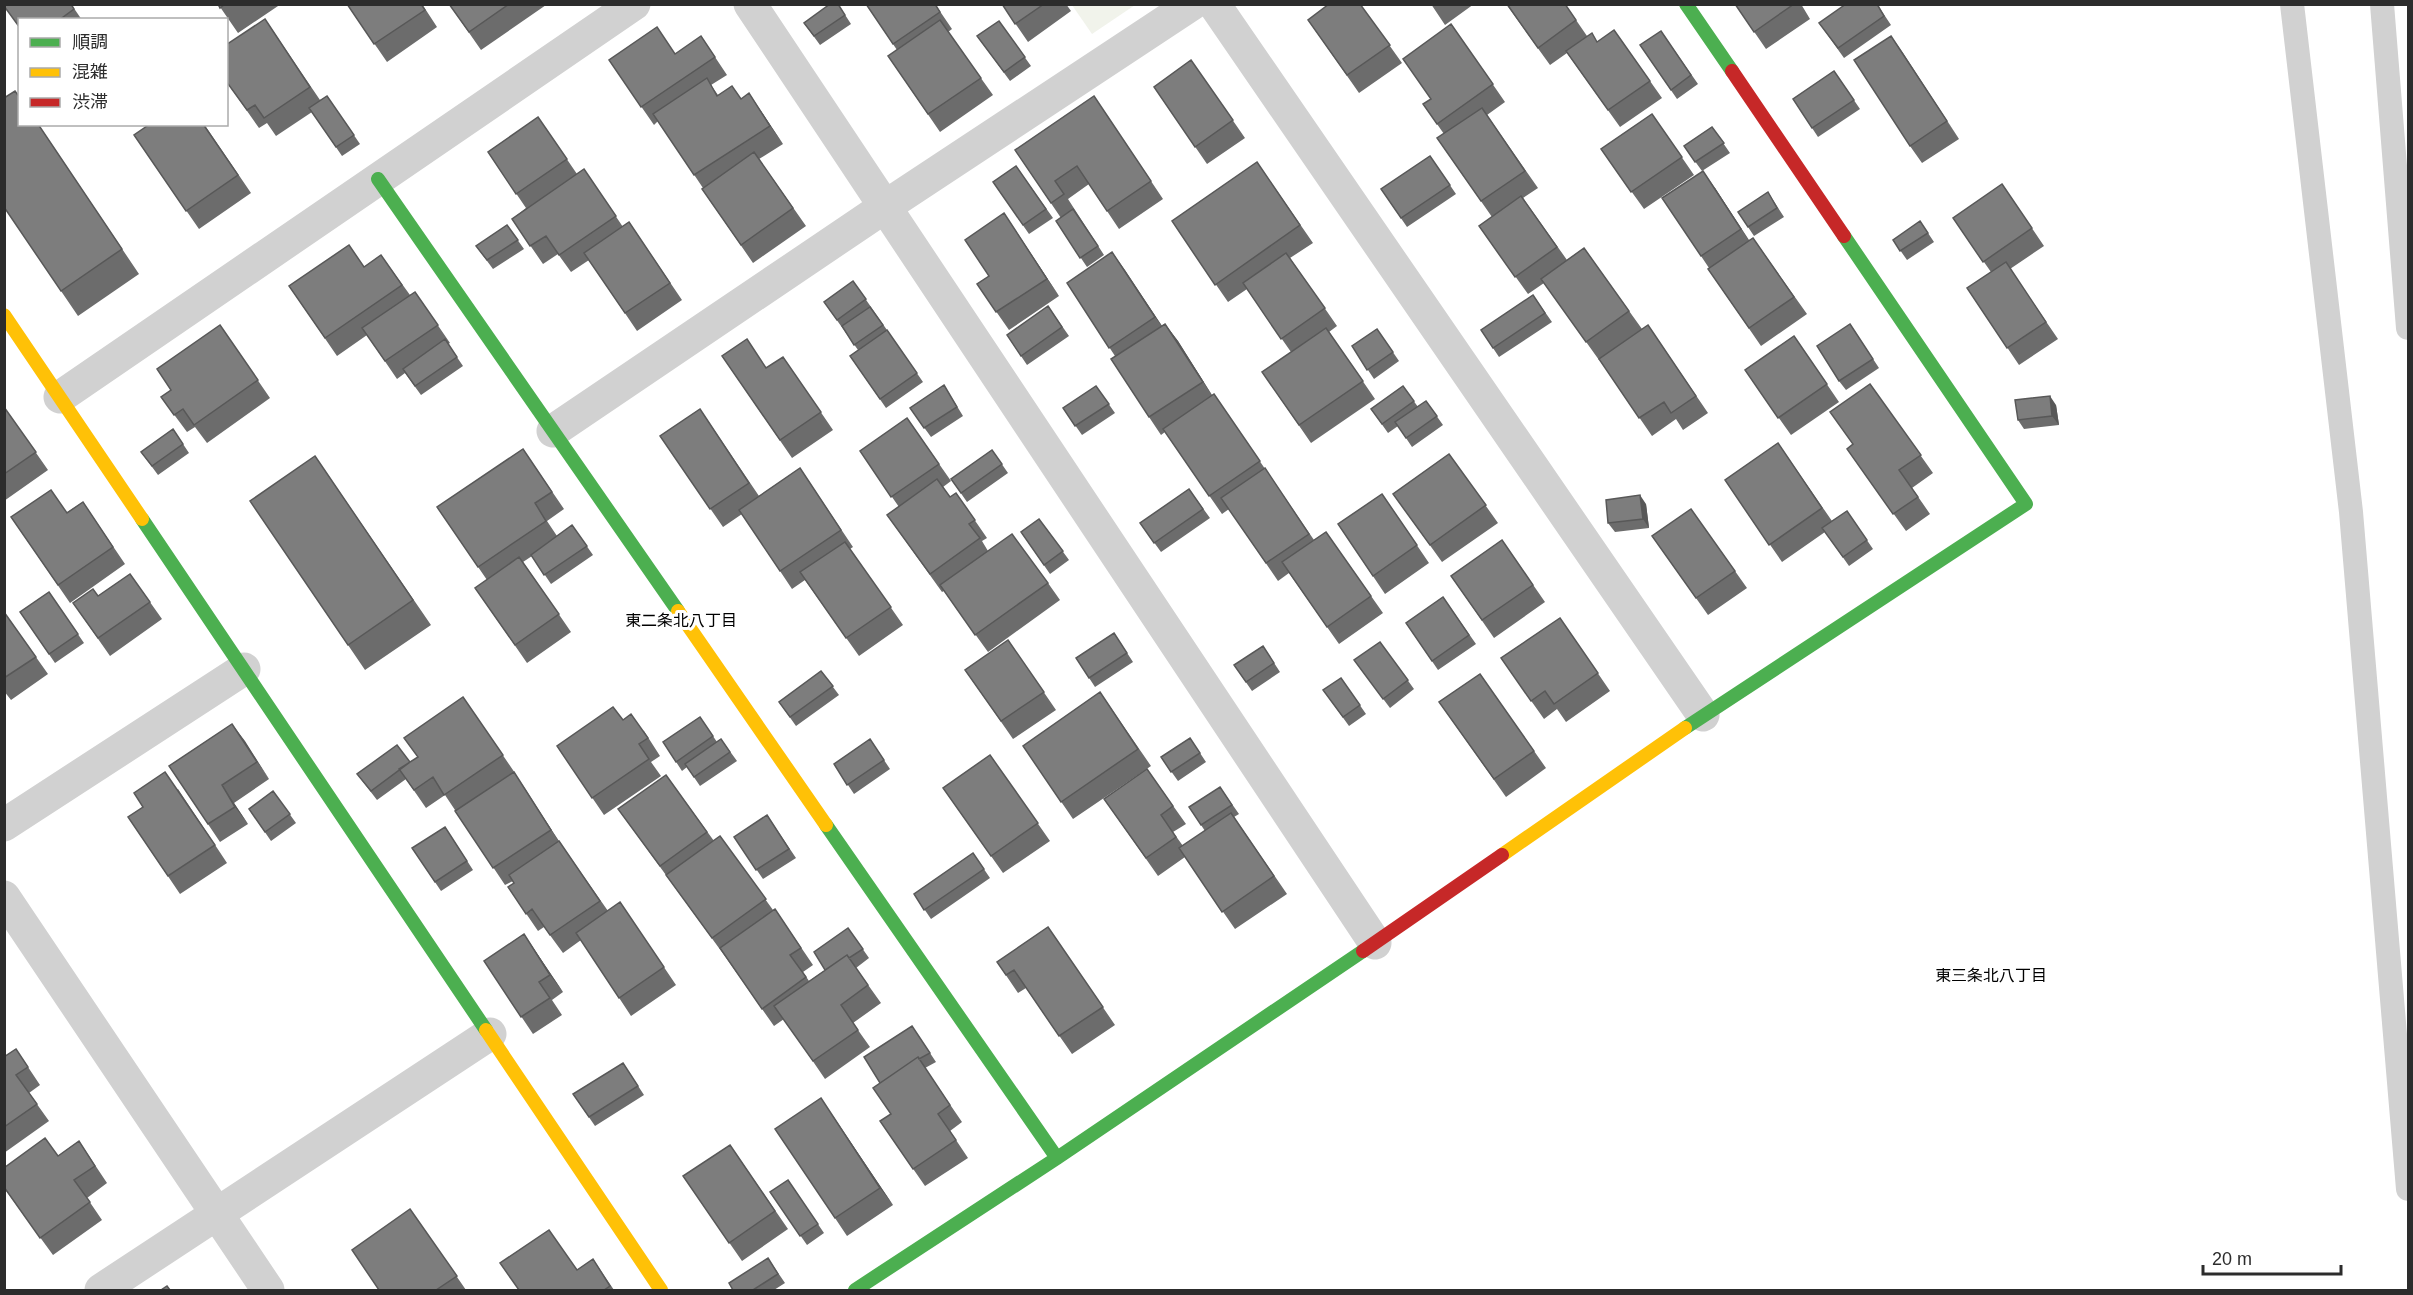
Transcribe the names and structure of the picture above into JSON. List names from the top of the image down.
{
  "districts": ["東二条北八丁目", "東三条北八丁目"],
  "legend": ["順調", "混雑", "渋滞"],
  "scale_bar": "20 m"
}
